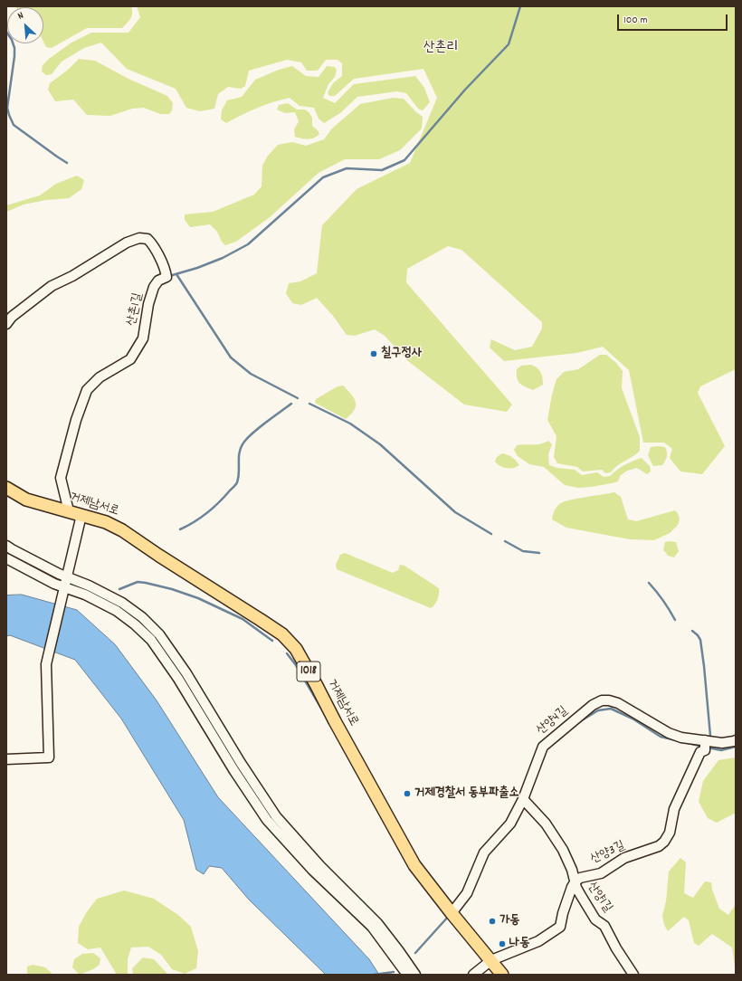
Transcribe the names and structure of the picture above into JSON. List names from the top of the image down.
{
  "streets": {
    "main road": ["거제남서로", "1018"],
    "street": [
      "산촌1길",
      "산양4길",
      "산양3길",
      "산양1길"
    ]
  },
  "crossings": [
    ["산촌1길", "거제남서로"],
    ["거제남서로", "산양4길"],
    ["산양4길", "산양3길"],
    ["산양4길", "산양1길"],
    ["산양3길", "산양1길"]
  ],
  "districts": ["산촌리"],
  "places": [
    "칠구정사",
    "거제경찰서 동부파출소",
    "가동",
    "나동"
  ],
  "scale_bar": "100 m",
  "north": "top left"
}
